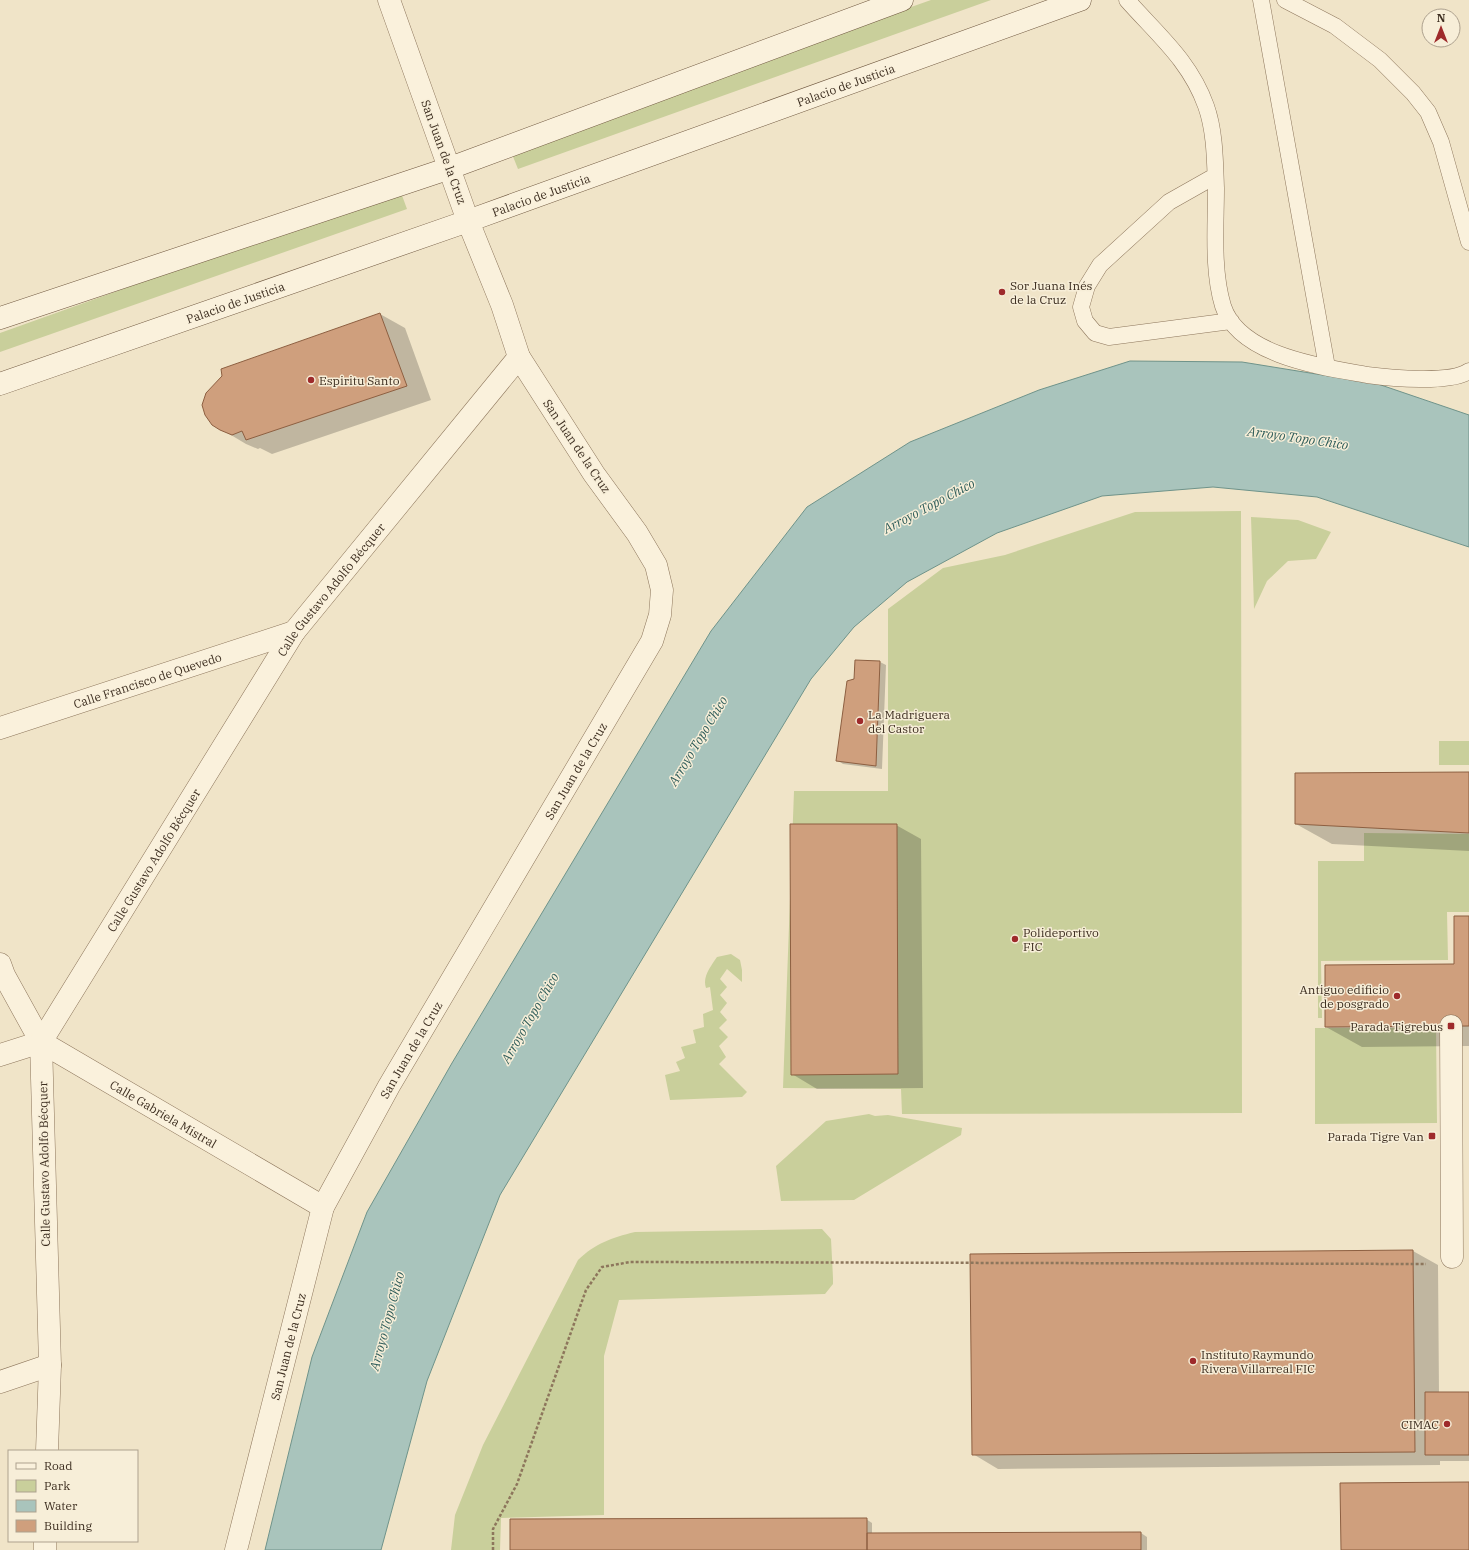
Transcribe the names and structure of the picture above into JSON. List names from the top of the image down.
{
  "streets": {
    "street": [
      "Palacio de Justicia",
      "San Juan de la Cruz",
      "Calle Gustavo Adolfo Bécquer",
      "Calle Francisco de Quevedo",
      "Calle Gabriela Mistral"
    ]
  },
  "crossings": [
    ["Palacio de Justicia", "San Juan de la Cruz"],
    ["San Juan de la Cruz", "Calle Gustavo Adolfo Bécquer"],
    ["San Juan de la Cruz", "Calle Gabriela Mistral"],
    ["Calle Gustavo Adolfo Bécquer", "Calle Francisco de Quevedo"],
    ["Calle Gustavo Adolfo Bécquer", "Calle Gabriela Mistral"]
  ],
  "water": ["Arroyo Topo Chico"],
  "places": {
    "other": [
      "Sor Juana Inés de la Cruz",
      "Espiritu Santo",
      "La Madriguera del Castor",
      "Polideportivo FIC",
      "Antiguo edificio de posgrado",
      "Instituto Raymundo Rivera Villarreal FIC",
      "CIMAC"
    ],
    "transit": ["Parada Tigrebus", "Parada Tigre Van"]
  },
  "legend": [
    "Road",
    "Park",
    "Water",
    "Building"
  ],
  "north": "top"
}
